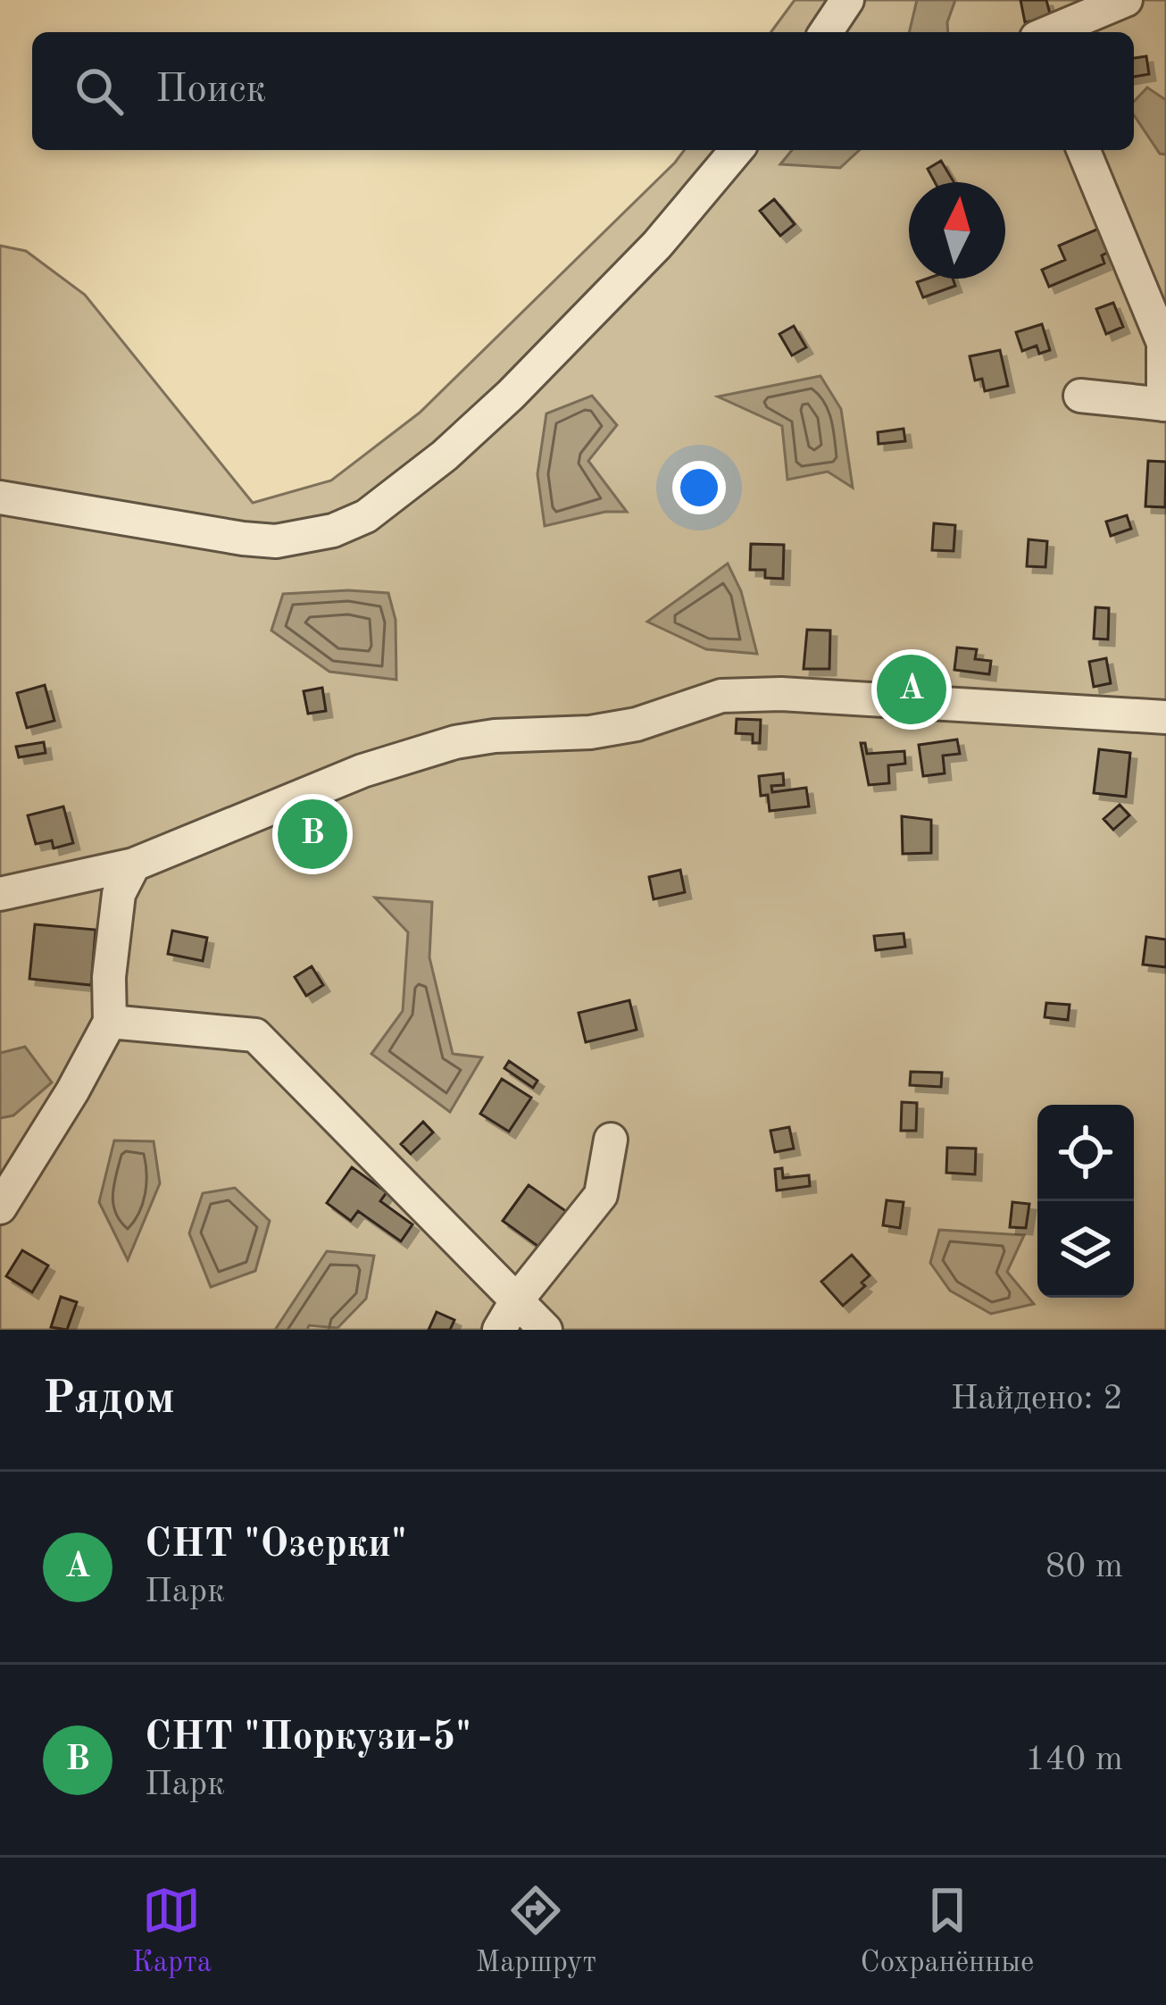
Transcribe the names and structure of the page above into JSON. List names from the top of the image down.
{
  "north": "top",
  "page": {
    "search": "Поиск",
    "pins": ["A", "B"],
    "heading": ["Рядом", "Найдено: 2"],
    "list": [
      {
        "mark": "A",
        "name": "СНТ \"Озерки\"",
        "note": "Парк",
        "value": "80 m"
      },
      {
        "mark": "B",
        "name": "СНТ \"Поркузи-5\"",
        "note": "Парк",
        "value": "140 m"
      }
    ],
    "nav": ["Карта", "Маршрут", "Сохранённые"]
  }
}
